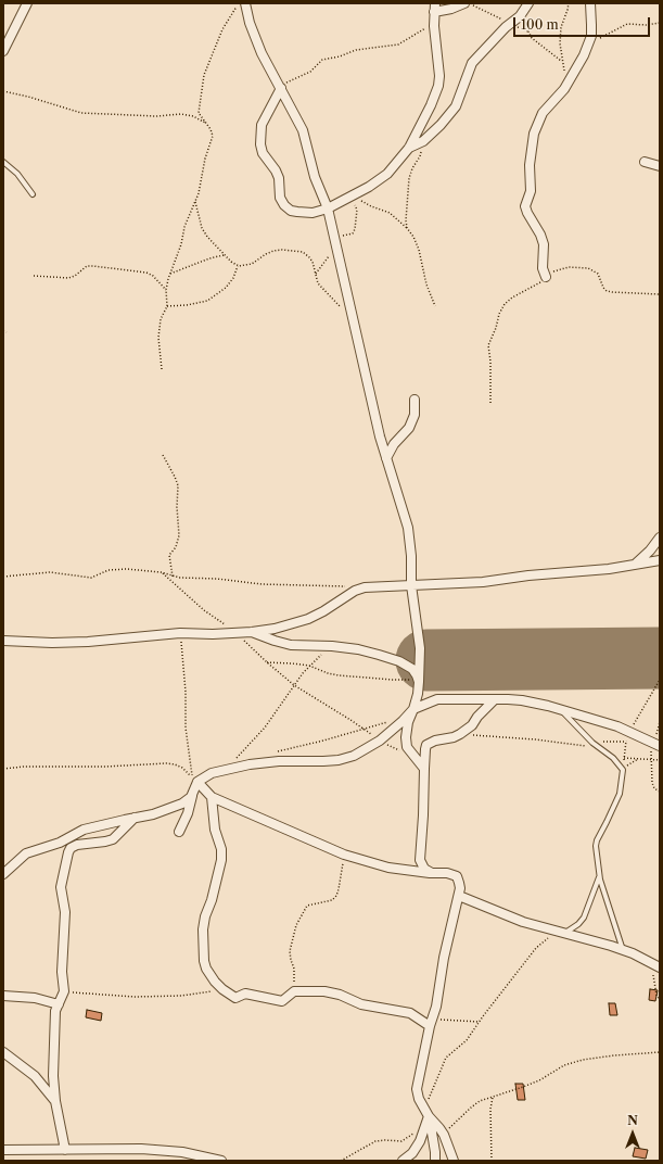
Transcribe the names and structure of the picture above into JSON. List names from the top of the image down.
{
  "scale_bar": "100 m",
  "north": "top"
}
